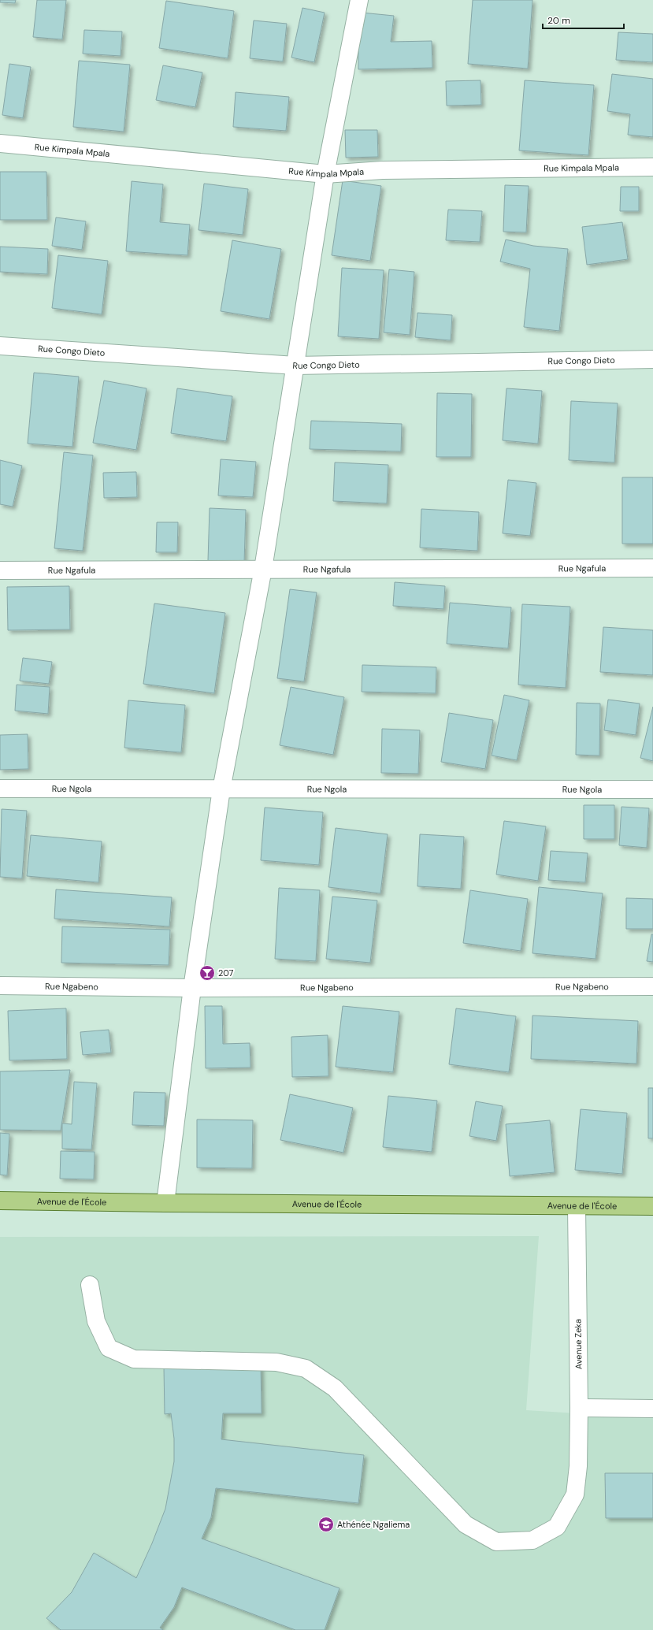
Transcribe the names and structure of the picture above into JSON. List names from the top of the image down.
{
  "streets": {
    "main road": ["Avenue de l'École"],
    "street": [
      "Rue Kimpala Mpala",
      "Rue Congo Dieto",
      "Rue Ngafula",
      "Rue Ngola",
      "Rue Ngabeno",
      "Avenue Zeka"
    ]
  },
  "crossings": [
    ["Avenue de l'École", "Avenue Zeka"]
  ],
  "places": {
    "bar": ["207"],
    "school or university": ["Athénée Ngaliema"]
  },
  "scale_bar": "20 m"
}
